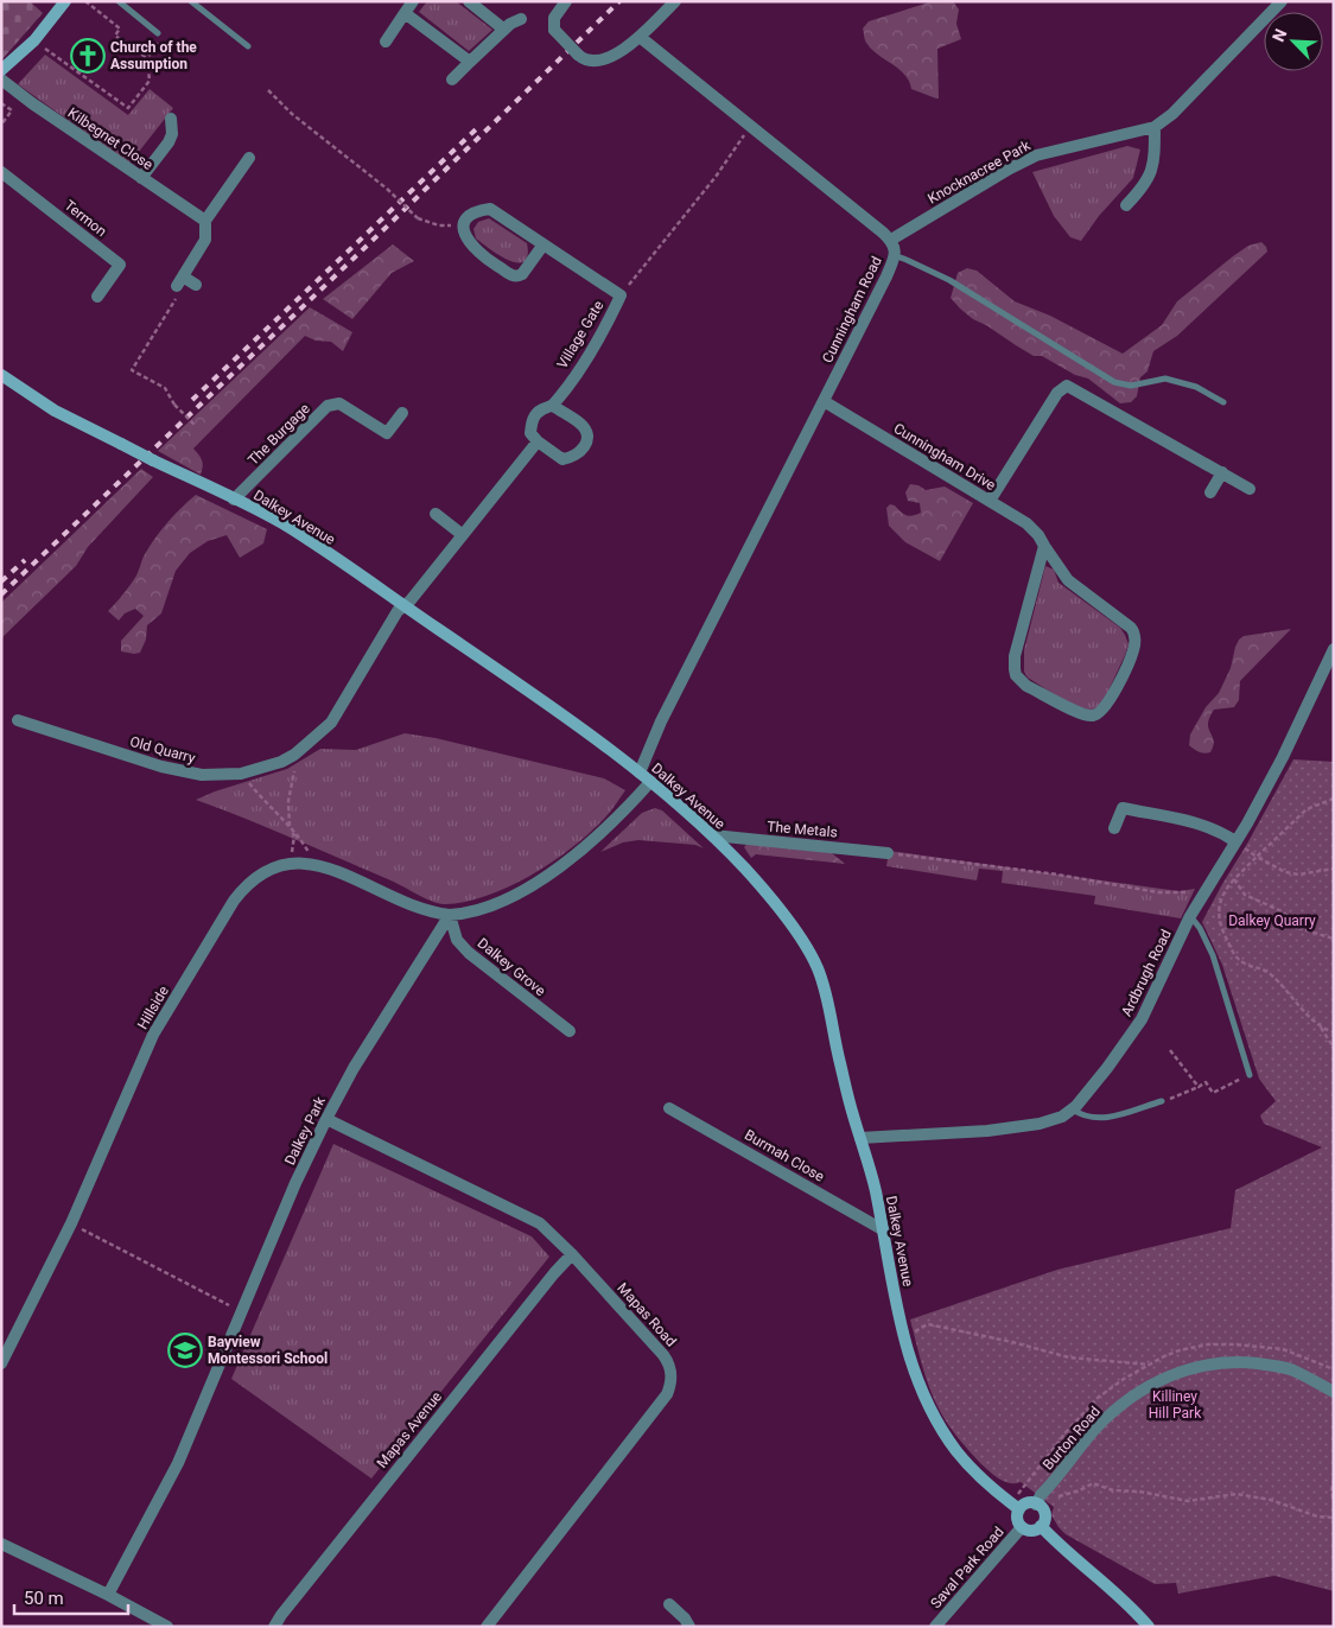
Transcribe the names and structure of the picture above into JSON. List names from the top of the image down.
{
  "streets": {
    "street": [
      "Kilbegnet Close",
      "Knocknacree Park",
      "Termon",
      "Cunningham Road",
      "Village Gate",
      "The Burgage",
      "Cunningham Drive",
      "Dalkey Avenue",
      "Old Quarry",
      "The Metals",
      "Dalkey Grove",
      "Ardbrugh Road",
      "Hillside",
      "Dalkey Park",
      "Burmah Close",
      "Mapas Road",
      "Mapas Avenue",
      "Burton Road",
      "Saval Park Road"
    ]
  },
  "crossings": [
    ["Knocknacree Park", "Cunningham Road"],
    ["Cunningham Road", "Cunningham Drive"],
    ["Cunningham Road", "Dalkey Avenue"],
    ["The Burgage", "Dalkey Avenue"],
    ["Dalkey Avenue", "Old Quarry"],
    ["Dalkey Avenue", "The Metals"],
    ["Dalkey Avenue", "Ardbrugh Road"],
    ["Dalkey Avenue", "Burmah Close"],
    ["Dalkey Avenue", "Burton Road"],
    ["Dalkey Avenue", "Saval Park Road"],
    ["Dalkey Grove", "Hillside"],
    ["Dalkey Grove", "Dalkey Park"],
    ["Hillside", "Dalkey Park"],
    ["Dalkey Park", "Mapas Road"],
    ["Mapas Road", "Mapas Avenue"],
    ["Burton Road", "Saval Park Road"]
  ],
  "parks": ["Dalkey Quarry", "Killiney Hill Park"],
  "places": {
    "church": ["Church of the Assumption"],
    "school or university": ["Bayview Montessori School"]
  },
  "scale_bar": "50 m",
  "north": "top left"
}
